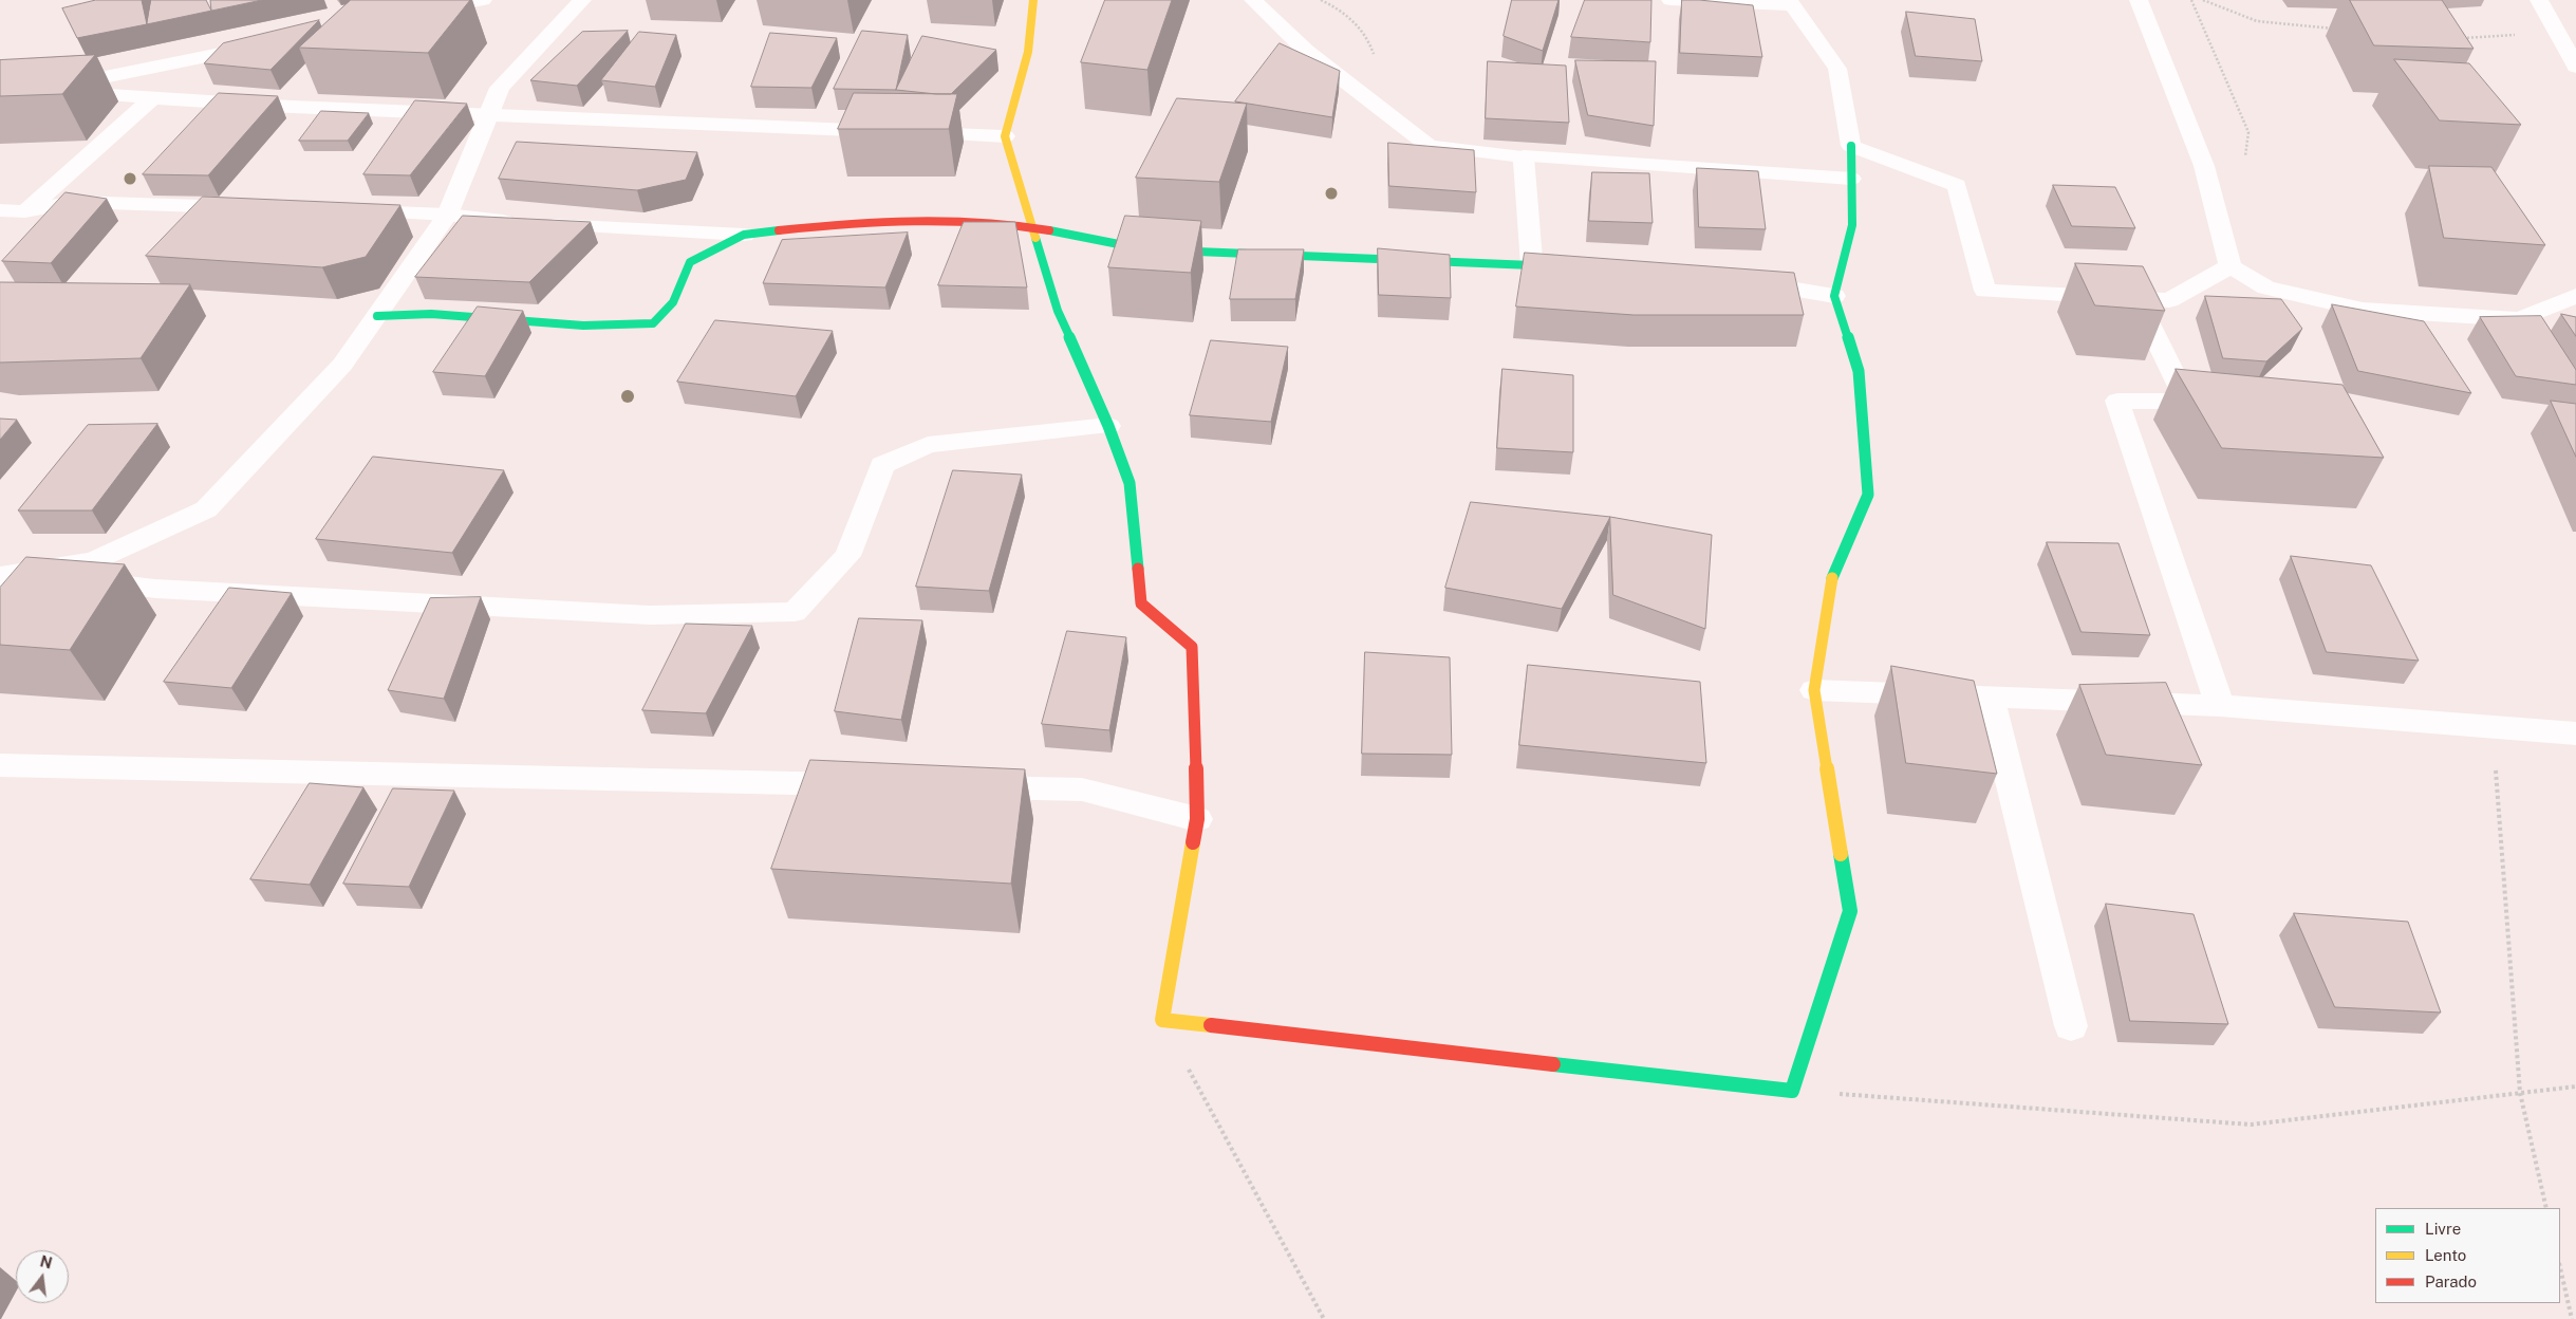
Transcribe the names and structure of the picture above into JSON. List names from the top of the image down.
{
  "legend": ["Livre", "Lento", "Parado"],
  "north": "top"
}
